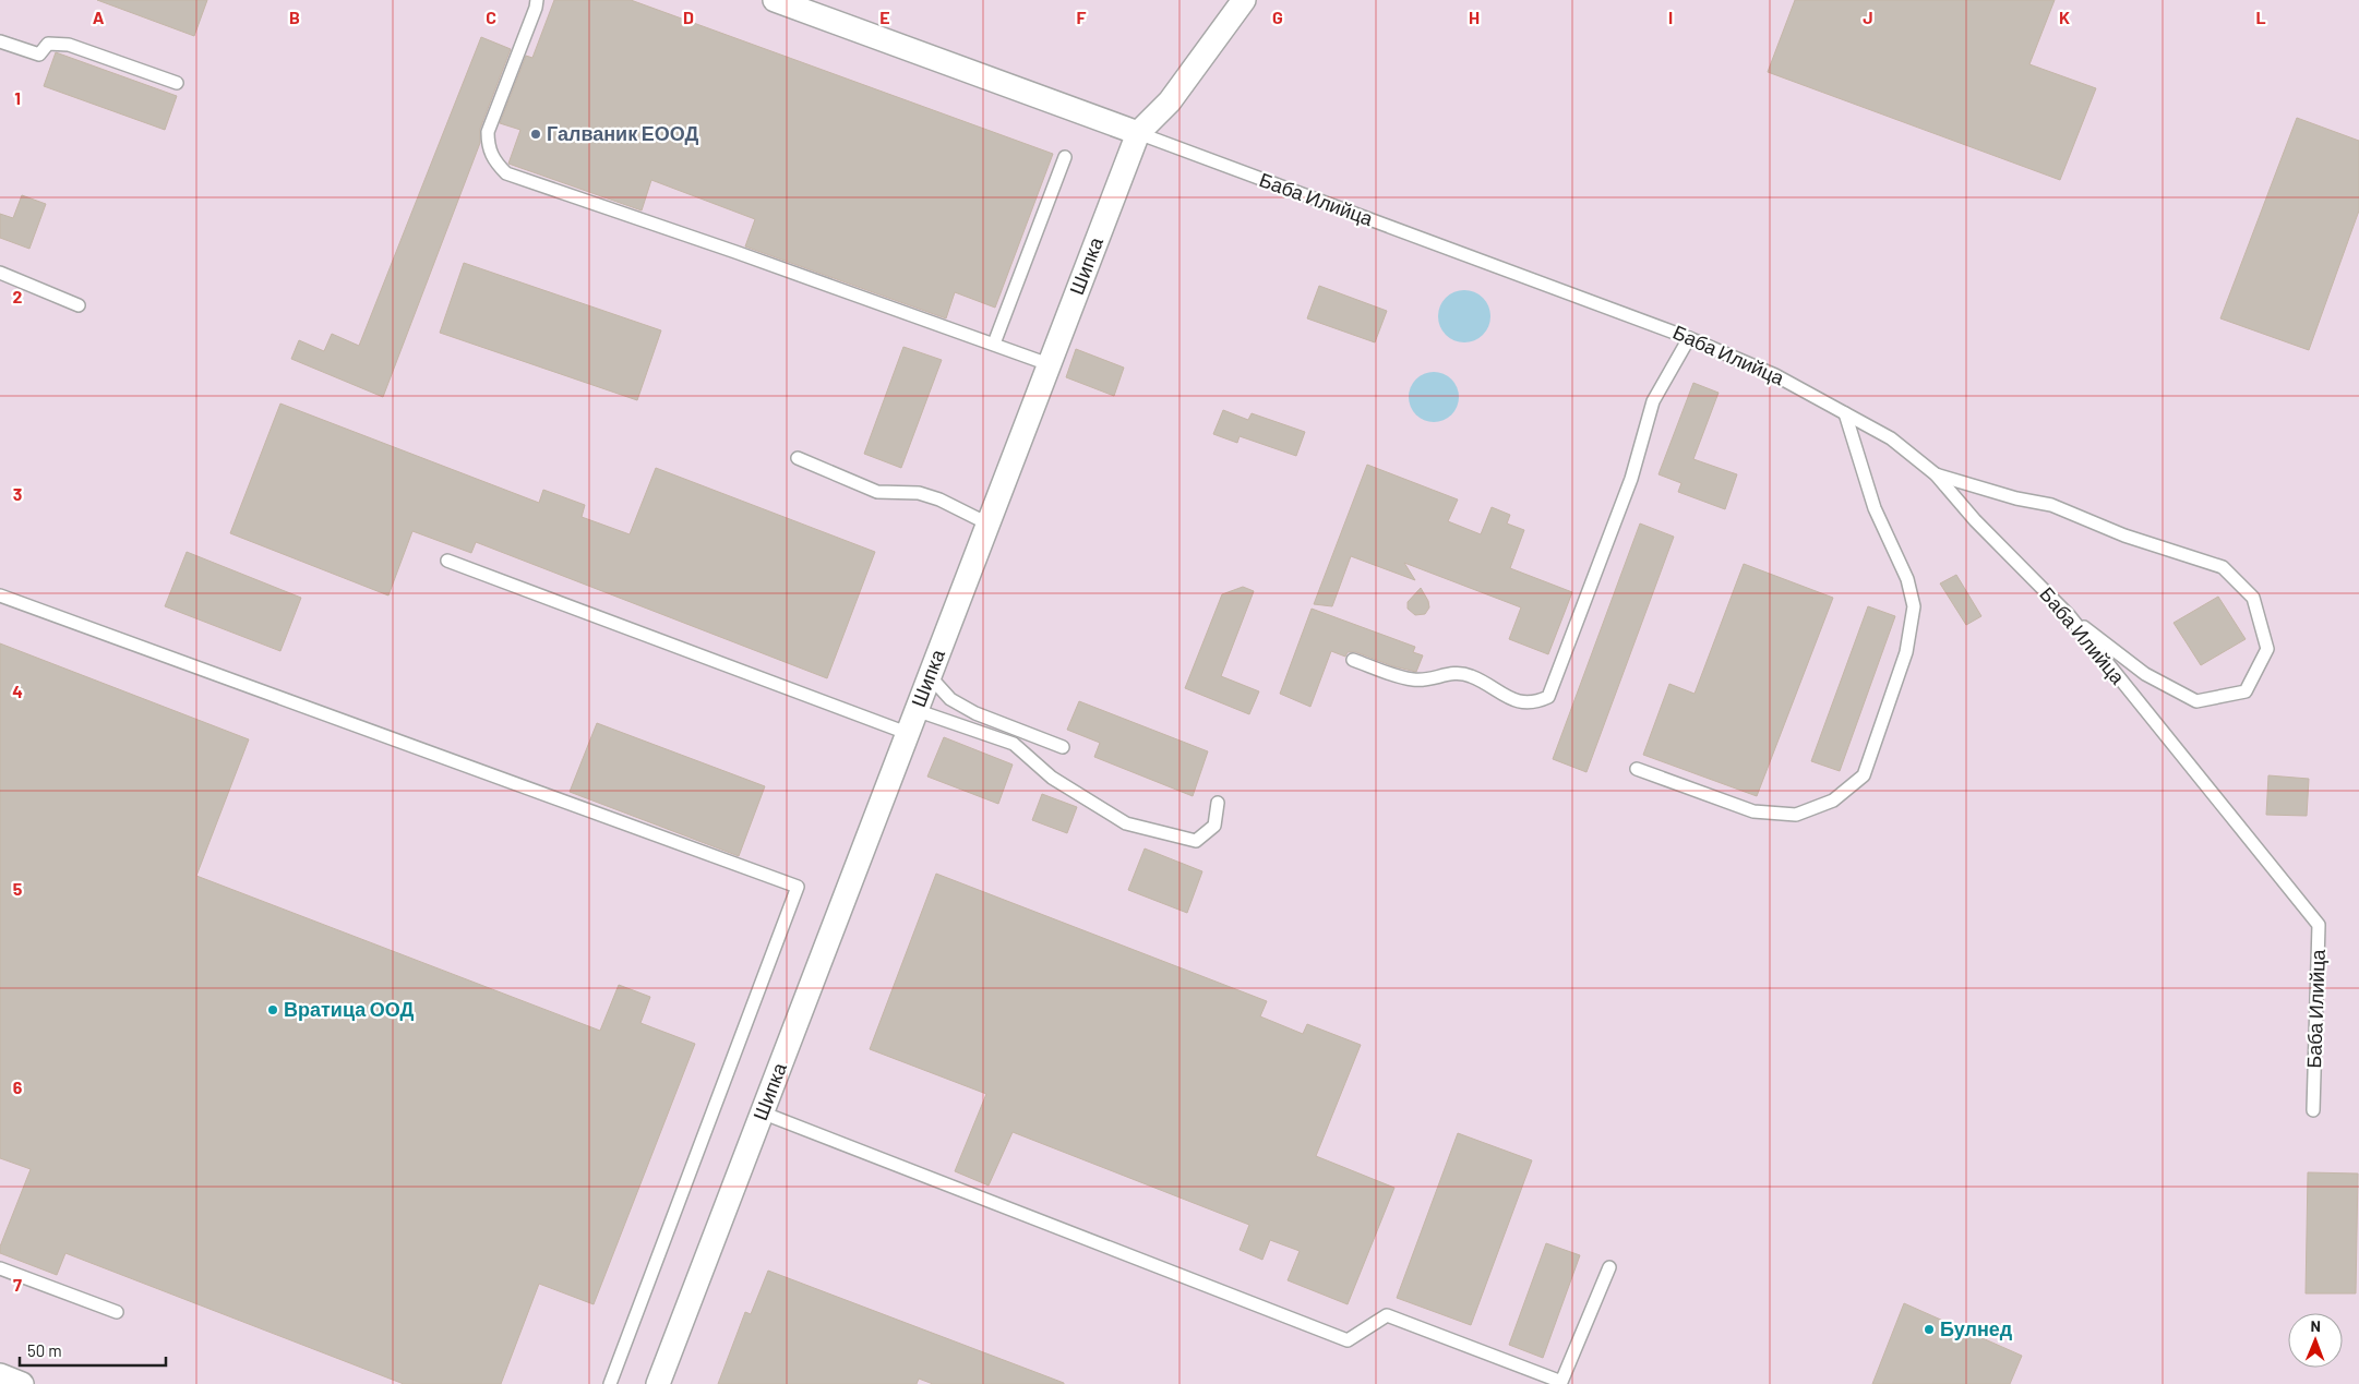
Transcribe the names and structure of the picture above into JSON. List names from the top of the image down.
{
  "streets": {
    "street": ["Баба Илийца", "Шипка"]
  },
  "crossings": [
    ["Баба Илийца", "Шипка"]
  ],
  "places": ["Галваник ЕООД", "Вратица ООД", "Булнед"],
  "scale_bar": "50 m",
  "north": "top",
  "grid": {
    "columns": [
      "A",
      "B",
      "C",
      "D",
      "E",
      "F",
      "G",
      "H",
      "I",
      "J",
      "K",
      "L"
    ],
    "rows": [
      "1",
      "2",
      "3",
      "4",
      "5",
      "6",
      "7"
    ]
  }
}
